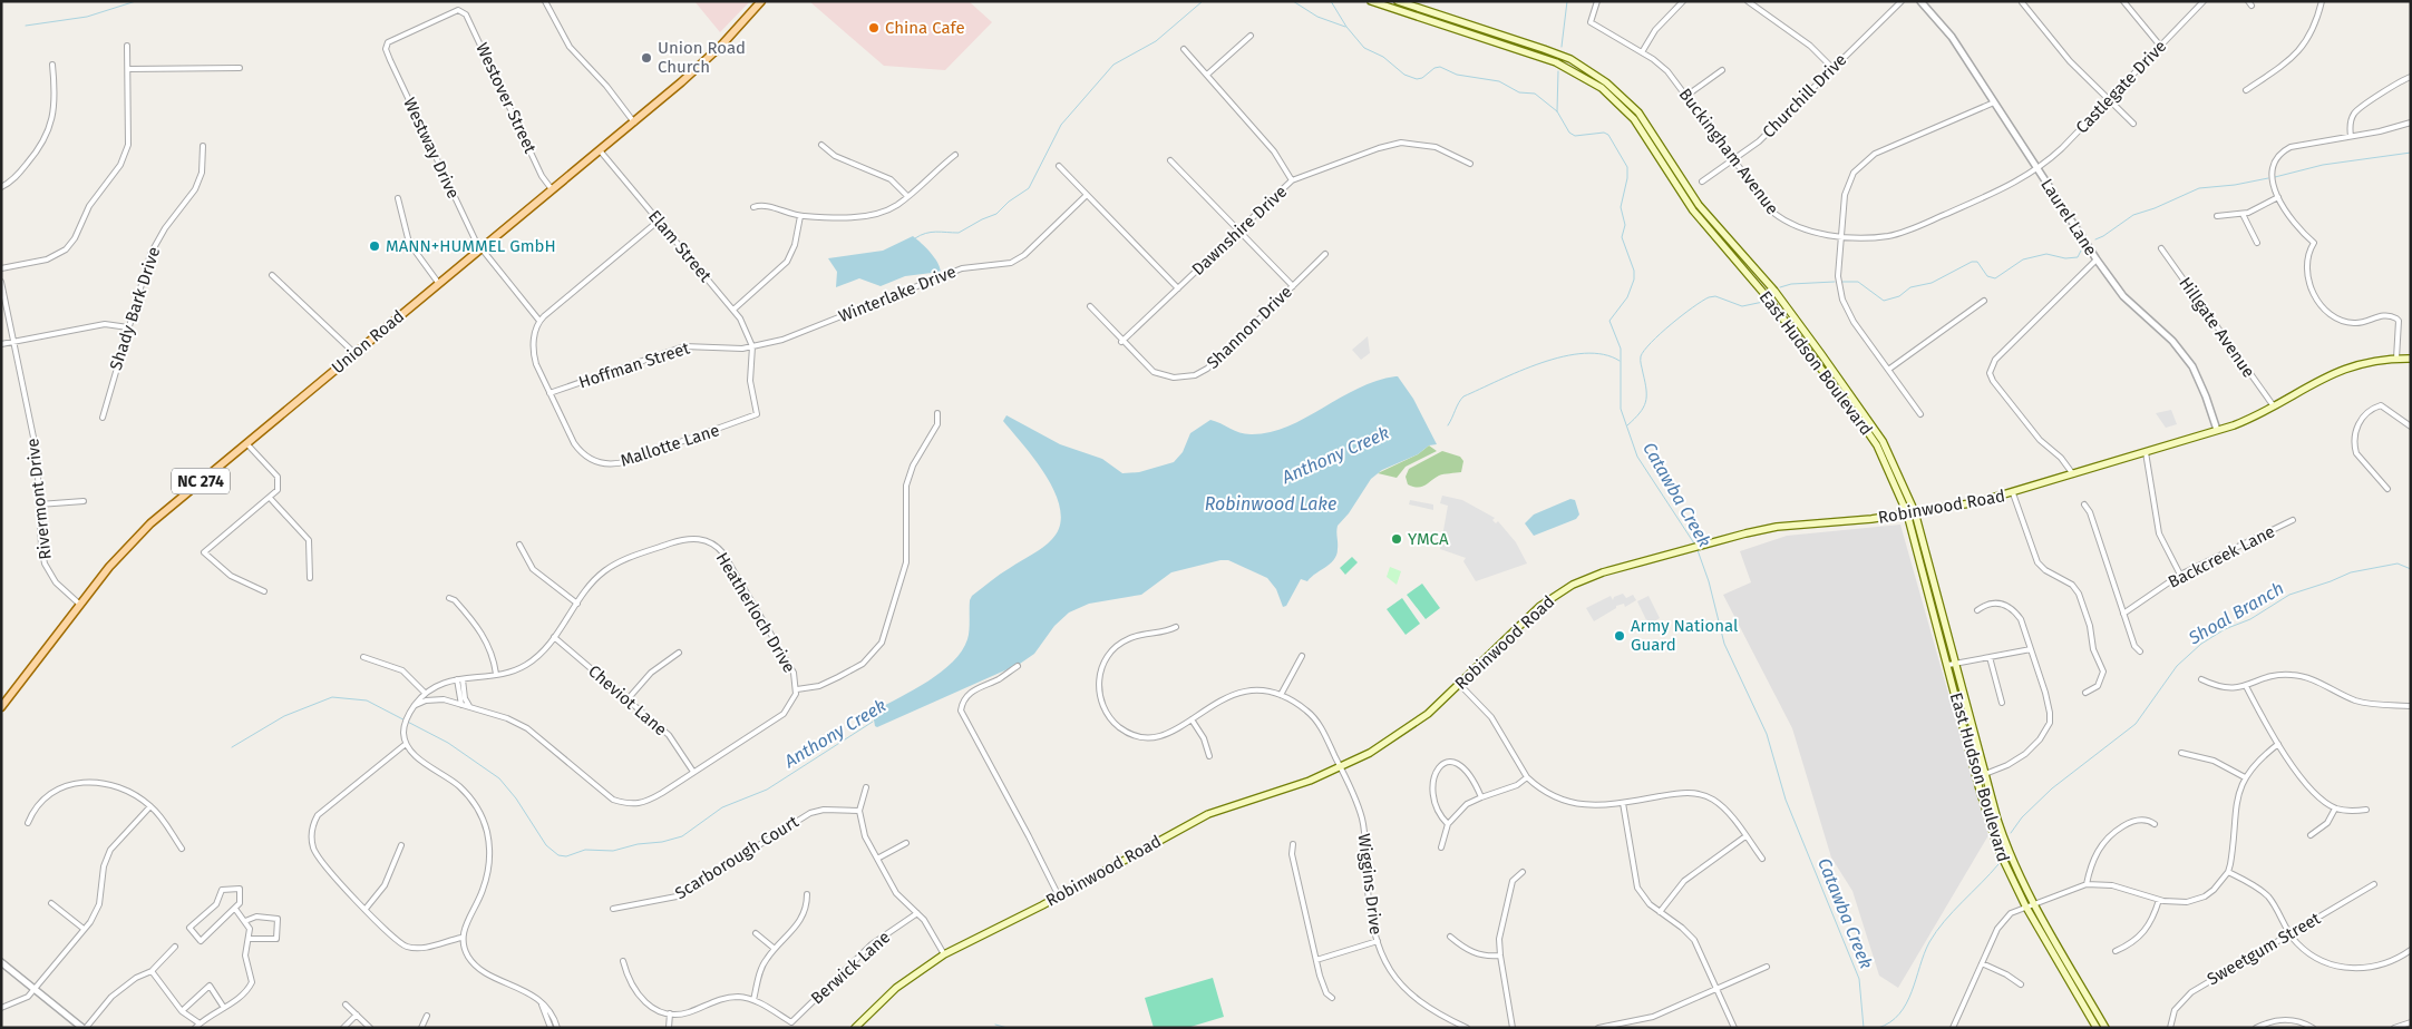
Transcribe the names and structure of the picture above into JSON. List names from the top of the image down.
{
  "streets": {
    "main road": [
      "Union Road",
      "East Hudson Boulevard",
      "NC 274",
      "Robinwood Road"
    ],
    "street": [
      "Castlegate Drive",
      "Churchill Drive",
      "Westover Street",
      "Westway Drive",
      "Buckingham Avenue",
      "Laurel Lane",
      "Dawnshire Drive",
      "Elam Street",
      "Winterlake Drive",
      "Shady Bark Drive",
      "Shannon Drive",
      "Hillgate Avenue",
      "Hoffman Street",
      "Mallotte Lane",
      "Rivermont Drive",
      "Backcreek Lane",
      "Heatherloch Drive",
      "Cheviot Lane",
      "Scarborough Court",
      "Wiggins Drive",
      "Sweetgum Street",
      "Berwick Lane"
    ]
  },
  "crossings": [
    ["Castlegate Drive", "Buckingham Avenue"],
    ["Castlegate Drive", "Laurel Lane"],
    ["Churchill Drive", "Buckingham Avenue"],
    ["Westover Street", "Westway Drive"],
    ["Westover Street", "Union Road"],
    ["Westway Drive", "Union Road"],
    ["Westway Drive", "Mallotte Lane"],
    ["Buckingham Avenue", "Laurel Lane"],
    ["Laurel Lane", "Robinwood Road"],
    ["Dawnshire Drive", "Shannon Drive"],
    ["Elam Street", "Winterlake Drive"],
    ["Elam Street", "Union Road"],
    ["Elam Street", "Hoffman Street"],
    ["Elam Street", "Mallotte Lane"],
    ["Winterlake Drive", "Hoffman Street"],
    ["Winterlake Drive", "Mallotte Lane"],
    ["Hillgate Avenue", "Robinwood Road"],
    ["Union Road", "Rivermont Drive"],
    ["East Hudson Boulevard", "Robinwood Road"],
    ["Hoffman Street", "Mallotte Lane"],
    ["Robinwood Road", "Wiggins Drive"],
    ["Heatherloch Drive", "Cheviot Lane"]
  ],
  "water": [
    "Anthony Creek",
    "Catawba Creek",
    "Robinwood Lake",
    "Shoal Branch"
  ],
  "places": [
    "China Cafe",
    "Union Road Church",
    "MANN+HUMMEL GmbH",
    "YMCA",
    "Army National Guard"
  ]
}
